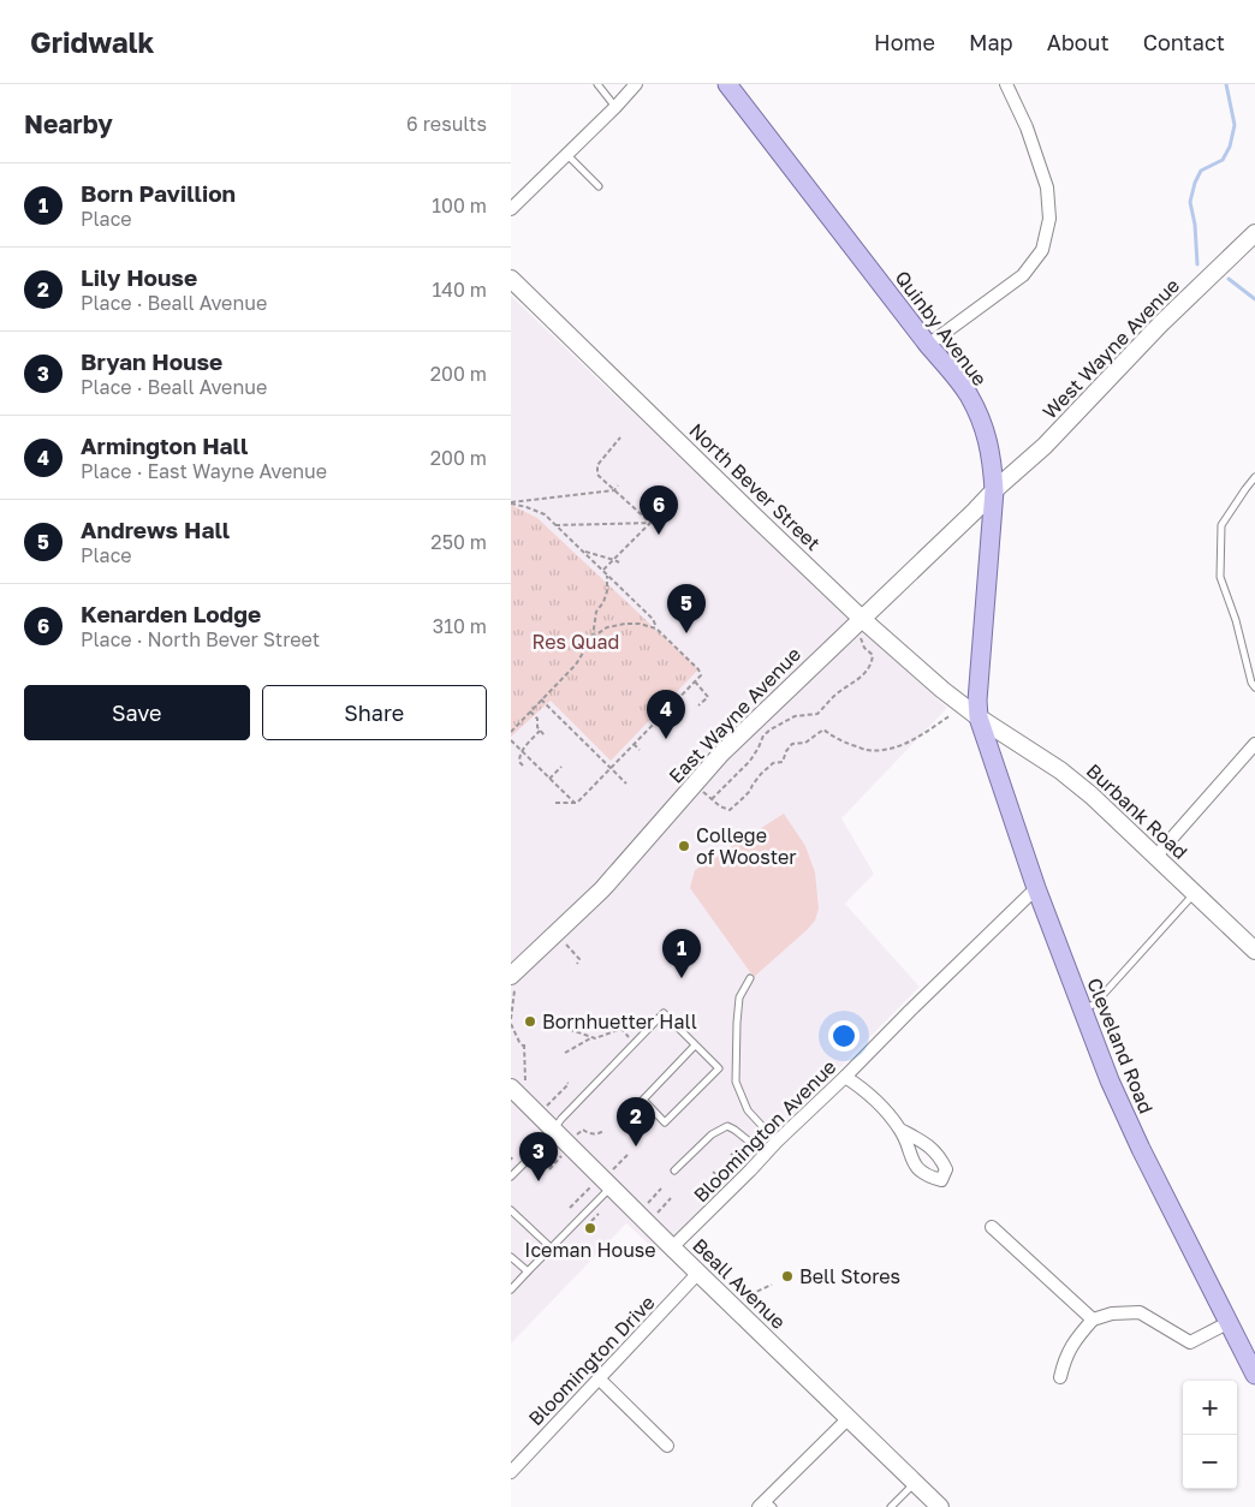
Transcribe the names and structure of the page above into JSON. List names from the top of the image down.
{
  "streets": {
    "main road": ["Quinby Avenue", "Cleveland Road"],
    "street": [
      "West Wayne Avenue",
      "North Bever Street",
      "East Wayne Avenue",
      "Burbank Road",
      "Bloomington Avenue",
      "Beall Avenue",
      "Bloomington Drive"
    ]
  },
  "crossings": [
    ["Quinby Avenue", "West Wayne Avenue"],
    ["Quinby Avenue", "North Bever Street"],
    ["Quinby Avenue", "East Wayne Avenue"],
    ["Quinby Avenue", "Burbank Road"],
    ["Quinby Avenue", "Cleveland Road"],
    ["West Wayne Avenue", "East Wayne Avenue"],
    ["North Bever Street", "East Wayne Avenue"],
    ["North Bever Street", "Burbank Road"],
    ["North Bever Street", "Cleveland Road"],
    ["Burbank Road", "Cleveland Road"],
    ["Cleveland Road", "Bloomington Avenue"],
    ["Bloomington Avenue", "Beall Avenue"],
    ["Beall Avenue", "Bloomington Drive"]
  ],
  "parks": ["Res Quad"],
  "places": [
    "College of Wooster",
    "Bornhuetter Hall",
    "Iceman House",
    "Bell Stores"
  ],
  "page": {
    "header": "Gridwalk",
    "nav": [
      "Home",
      "Map",
      "About",
      "Contact"
    ],
    "heading": ["Nearby", "6 results"],
    "list": [
      {
        "mark": "1",
        "name": "Born Pavillion",
        "note": "Place",
        "value": "100 m"
      },
      {
        "mark": "2",
        "name": "Lily House",
        "note": "Place · Beall Avenue",
        "value": "140 m"
      },
      {
        "mark": "3",
        "name": "Bryan House",
        "note": "Place · Beall Avenue",
        "value": "200 m"
      },
      {
        "mark": "4",
        "name": "Armington Hall",
        "note": "Place · East Wayne Avenue",
        "value": "200 m"
      },
      {
        "mark": "5",
        "name": "Andrews Hall",
        "note": "Place",
        "value": "250 m"
      },
      {
        "mark": "6",
        "name": "Kenarden Lodge",
        "note": "Place · North Bever Street",
        "value": "310 m"
      }
    ],
    "pins": [
      "6",
      "5",
      "4",
      "1",
      "2",
      "3"
    ],
    "buttons": ["Save", "Share"],
    "map_buttons": ["+", "−"]
  }
}
